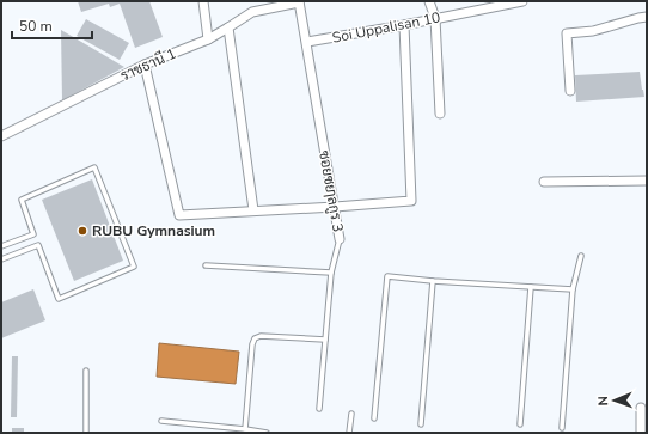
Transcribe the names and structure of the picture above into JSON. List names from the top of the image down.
{
  "streets": {
    "street": ["Soi Uppalisan 10", "ราชธานี 1", "ซอยซยๅลกูร 3"]
  },
  "crossings": [
    ["Soi Uppalisan 10", "ซอยซยๅลกูร 3"],
    ["ราชธานี 1", "ซอยซยๅลกูร 3"]
  ],
  "places": ["RUBU Gymnasium"],
  "scale_bar": "50 m",
  "north": "left"
}
